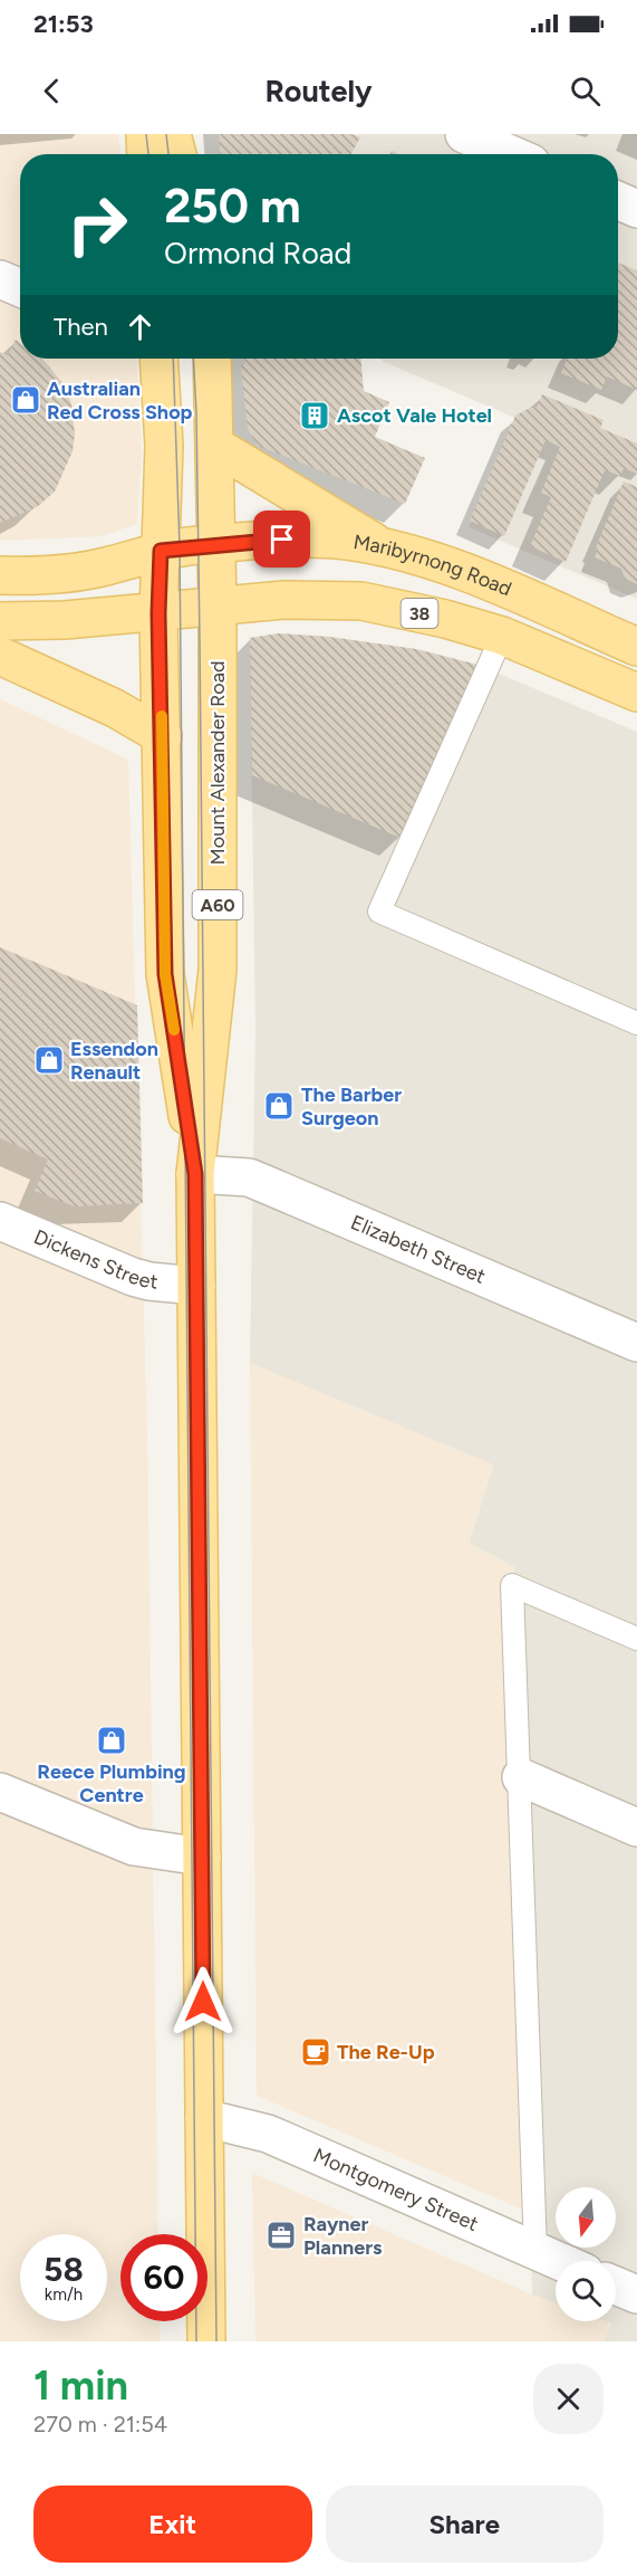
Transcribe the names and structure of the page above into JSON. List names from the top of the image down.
{
  "streets": {
    "main road": [
      "Maribyrnong Road",
      "38",
      "Mount Alexander Road",
      "A60"
    ],
    "street": ["Elizabeth Street", "Dickens Street", "Montgomery Street"]
  },
  "crossings": [
    ["Maribyrnong Road", "Mount Alexander Road"],
    ["38", "Mount Alexander Road"],
    ["Mount Alexander Road", "Elizabeth Street"],
    ["Mount Alexander Road", "Dickens Street"],
    ["Mount Alexander Road", "Montgomery Street"]
  ],
  "places": {
    "shop": [
      "Australian Red Cross Shop",
      "Essendon Renault",
      "The Barber Surgeon",
      "Reece Plumbing Centre"
    ],
    "building": ["Ascot Vale Hotel"],
    "cafe": ["The Re-Up"],
    "office": ["Rayner Planners"]
  },
  "north": "bottom",
  "page": {
    "status": "21:53",
    "header": "Routely",
    "turn": ["250 m", "Ormond Road"],
    "then": "Then",
    "speed": "58 km/h",
    "limit": "60",
    "heading": ["1 min", "270 m · 21:54"],
    "buttons": ["Exit", "Share"]
  }
}
